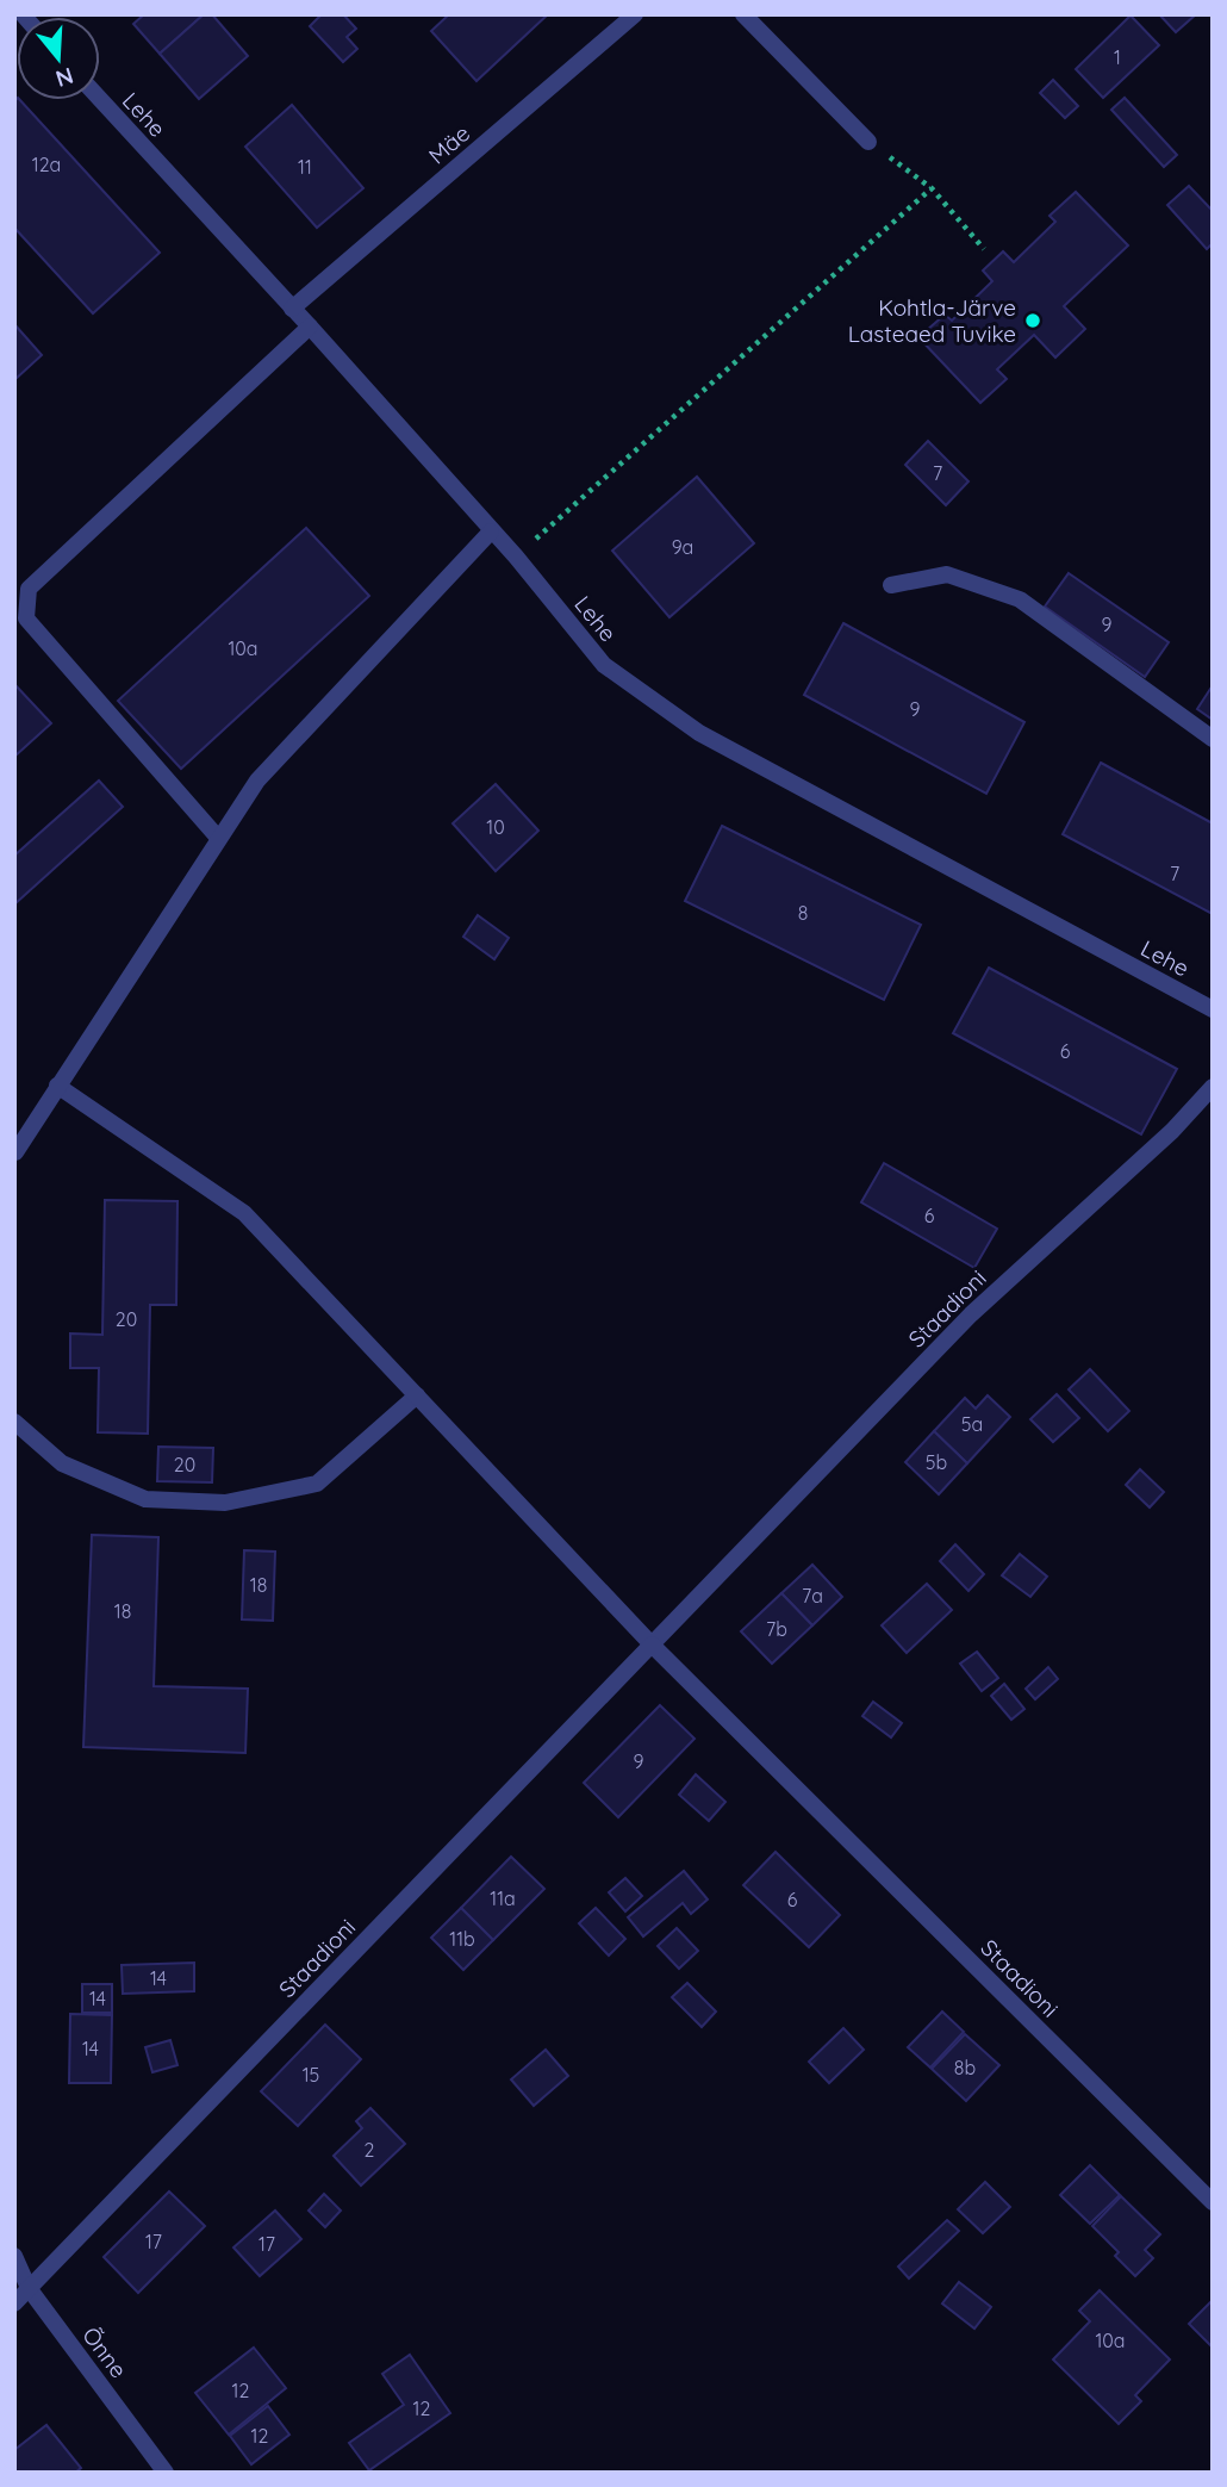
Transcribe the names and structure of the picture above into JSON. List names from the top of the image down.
{
  "streets": {
    "street": [
      "Lehe",
      "Mäe",
      "Staadioni",
      "Õnne"
    ]
  },
  "crossings": [
    ["Lehe", "Mäe"],
    ["Staadioni", "Õnne"]
  ],
  "places": ["Kohtla-Järve Lasteaed Tuvike"],
  "house_numbers": [
    "1",
    "12a",
    "11",
    "7",
    "9a",
    "9",
    "10a",
    "9",
    "10",
    "7",
    "8",
    "6",
    "6",
    "20",
    "5a",
    "5b",
    "20",
    "18",
    "7a",
    "18",
    "7b",
    "9",
    "11a",
    "6",
    "11b",
    "14",
    "14",
    "14",
    "8b",
    "15",
    "2",
    "17",
    "17",
    "10a",
    "12",
    "12",
    "12"
  ],
  "north": "bottom"
}
